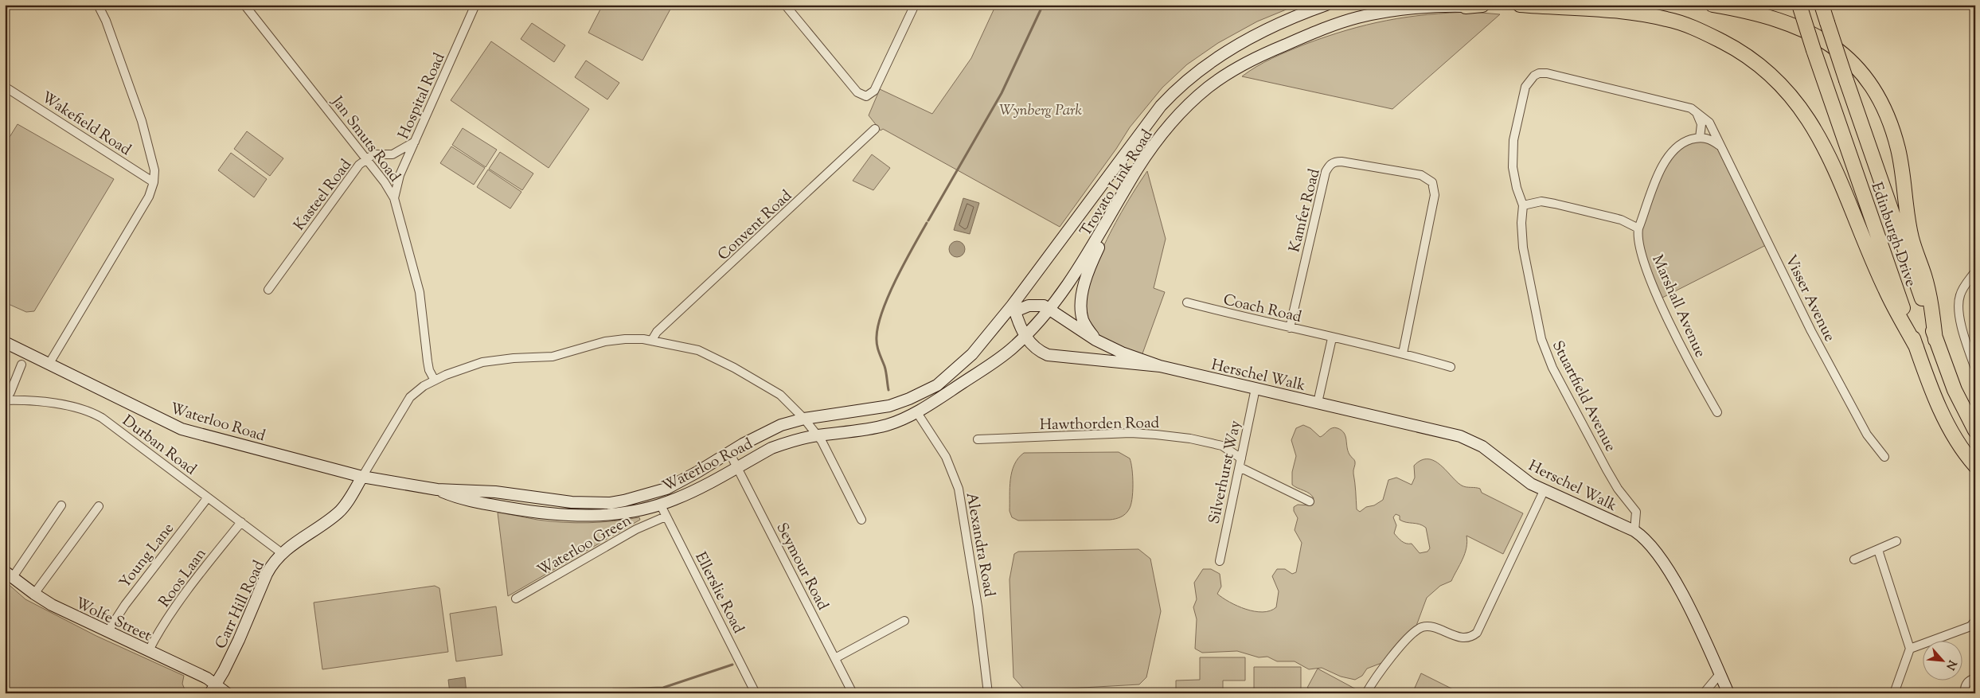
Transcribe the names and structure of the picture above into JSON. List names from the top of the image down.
{
  "streets": {
    "highway": ["Edinburgh Drive"],
    "main road": [
      "Trovato Link Road",
      "Herschel Walk",
      "Waterloo Road",
      "Carr Hill Road",
      "Wolfe Street"
    ],
    "street": [
      "Hospital Road",
      "Wakefield Road",
      "Jan Smuts Road",
      "Kasteel Road",
      "Kamfer Road",
      "Convent Road",
      "Visser Avenue",
      "Marshall Avenue",
      "Coach Road",
      "Stuartfield Avenue",
      "Hawthorden Road",
      "Durban Road",
      "Silverhurst Way",
      "Waterloo Green",
      "Alexandra Road",
      "Young Lane",
      "Seymour Road",
      "Roos Laan",
      "Ellerslie Road"
    ]
  },
  "crossings": [
    ["Hospital Road", "Jan Smuts Road"],
    ["Hospital Road", "Kasteel Road"],
    ["Jan Smuts Road", "Kasteel Road"],
    ["Trovato Link Road", "Herschel Walk"],
    ["Trovato Link Road", "Waterloo Road"],
    ["Trovato Link Road", "Alexandra Road"],
    ["Kamfer Road", "Coach Road"],
    ["Visser Avenue", "Stuartfield Avenue"],
    ["Herschel Walk", "Stuartfield Avenue"],
    ["Herschel Walk", "Silverhurst Way"],
    ["Waterloo Road", "Alexandra Road"],
    ["Waterloo Road", "Seymour Road"],
    ["Waterloo Road", "Ellerslie Road"],
    ["Waterloo Road", "Carr Hill Road"],
    ["Hawthorden Road", "Silverhurst Way"],
    ["Durban Road", "Young Lane"],
    ["Durban Road", "Roos Laan"],
    ["Durban Road", "Carr Hill Road"],
    ["Waterloo Green", "Ellerslie Road"],
    ["Young Lane", "Wolfe Street"],
    ["Roos Laan", "Wolfe Street"],
    ["Carr Hill Road", "Wolfe Street"]
  ],
  "parks": ["Wynberg Park"],
  "north": "bottom right"
}
